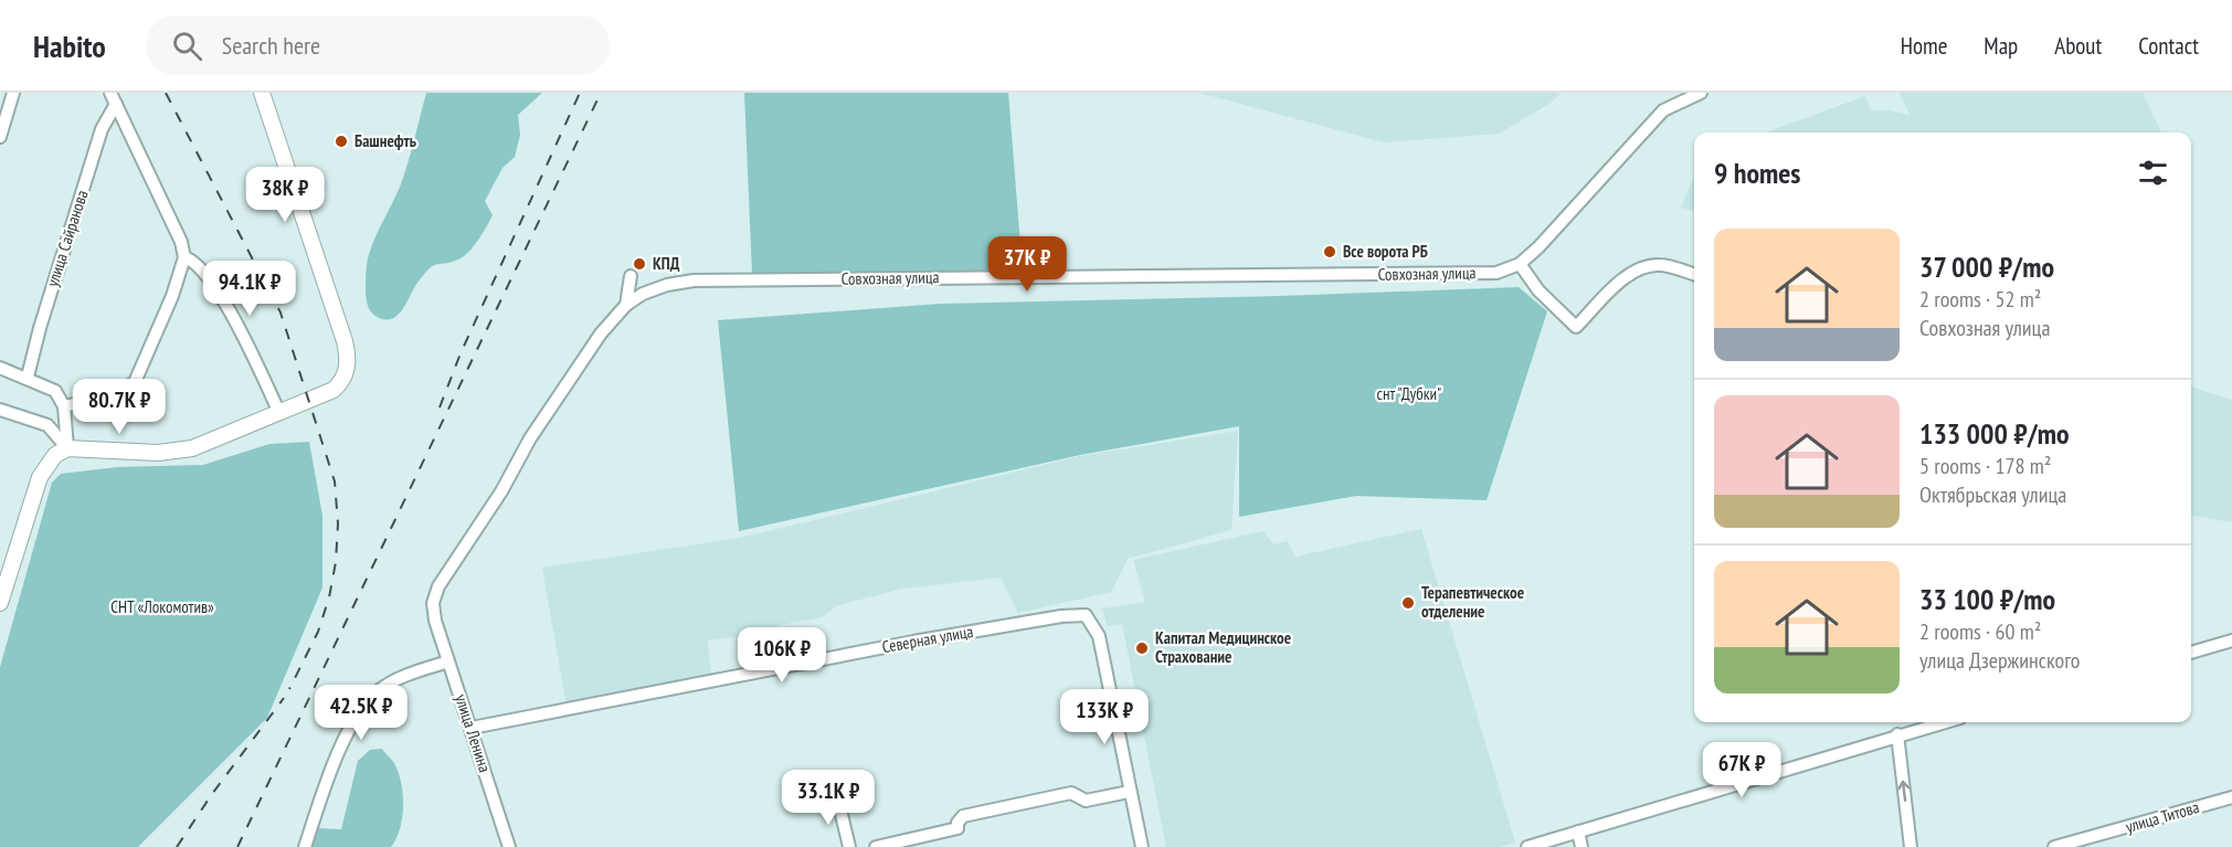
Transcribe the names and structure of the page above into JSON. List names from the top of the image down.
{
  "streets": {
    "street": [
      "улица Сайранова",
      "Совхозная улица",
      "Северная улица",
      "улица Ленина",
      "улица Титова"
    ]
  },
  "crossings": [
    ["Совхозная улица", "улица Ленина"],
    ["Северная улица", "улица Ленина"]
  ],
  "parks": ["снт \"Дубки\"", "СНТ «Локомотив»"],
  "places": [
    "Башнефть",
    "Все ворота РБ",
    "КПД",
    "Терапевтическое отделение",
    "Капитал Медицинское Страхование"
  ],
  "page": {
    "header": "Habito",
    "search": "Search here",
    "nav": [
      "Home",
      "Map",
      "About",
      "Contact"
    ],
    "heading": "9 homes",
    "price": [
      "38K ₽",
      "37K ₽",
      "94.1K ₽",
      "80.7K ₽",
      "106K ₽",
      "42.5K ₽",
      "133K ₽",
      "67K ₽",
      "33.1K ₽"
    ],
    "list": [
      {
        "name": "37 000 ₽/mo",
        "note": "2 rooms · 52 m² · Совхозная улица"
      },
      {
        "name": "133 000 ₽/mo",
        "note": "5 rooms · 178 m² · Октябрьская улица"
      },
      {
        "name": "33 100 ₽/mo",
        "note": "2 rooms · 60 m² · улица Дзержинского"
      }
    ]
  }
}
